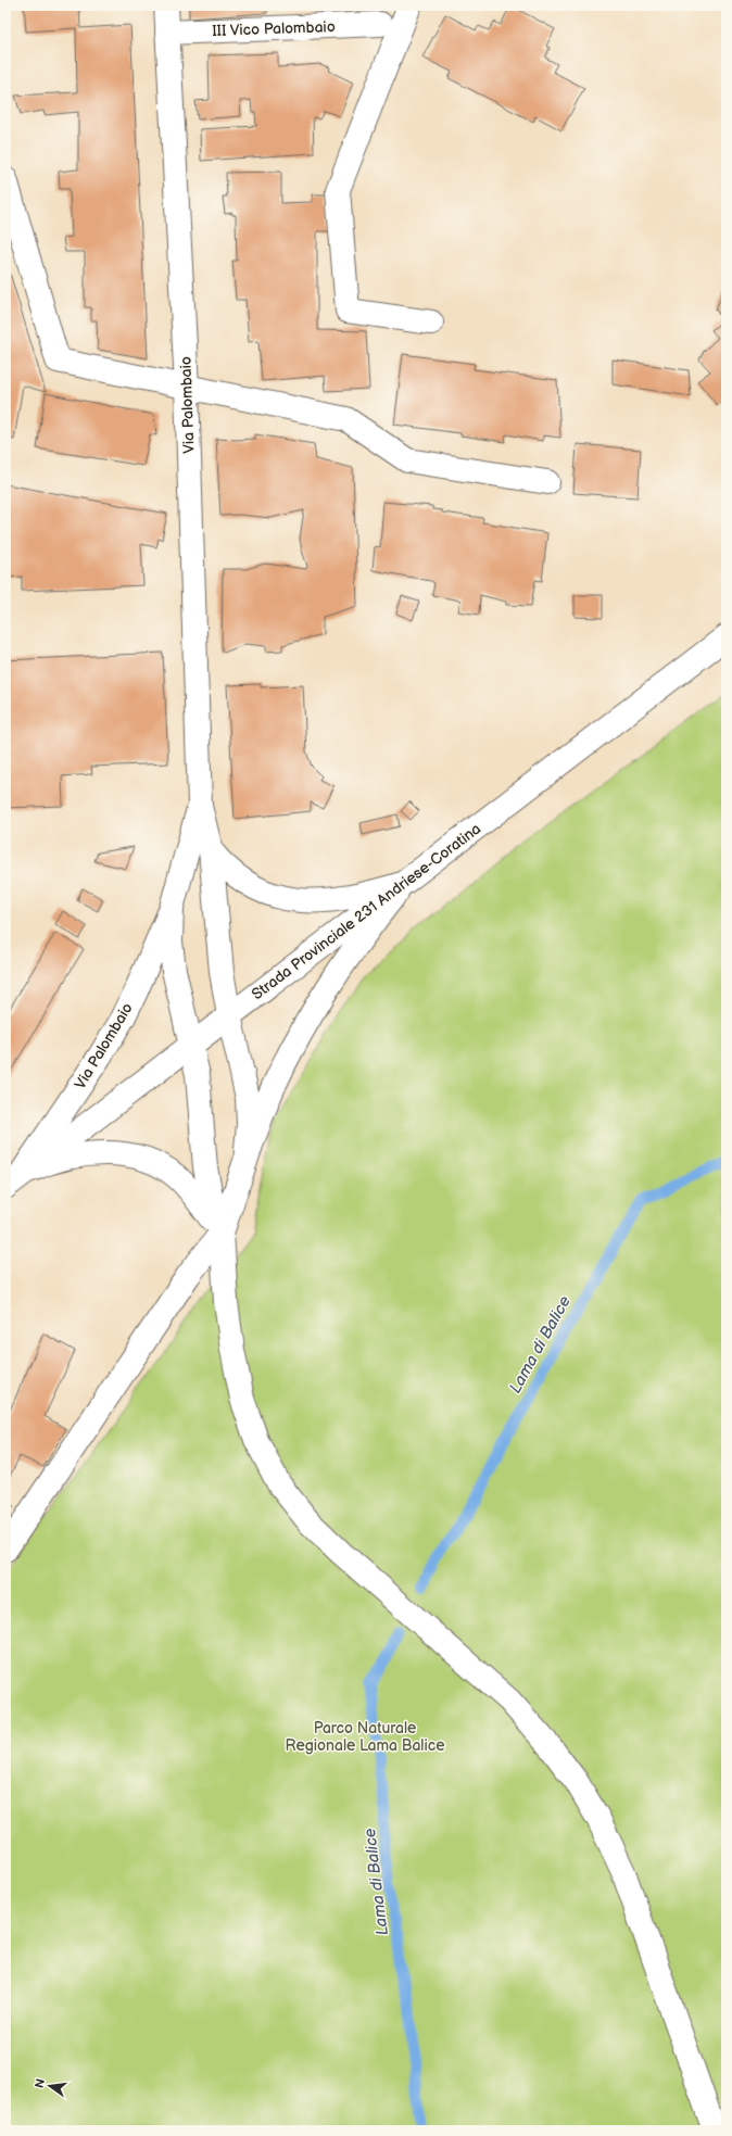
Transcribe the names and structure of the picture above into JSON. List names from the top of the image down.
{
  "streets": {
    "street": ["III Vico Palombaio", "Via Palombaio", "Strada Provinciale 231 Andriese-Coratina"]
  },
  "crossings": [
    ["III Vico Palombaio", "Via Palombaio"],
    ["Via Palombaio", "Strada Provinciale 231 Andriese-Coratina"]
  ],
  "water": ["Lama di Balice"],
  "parks": ["Parco Naturale Regionale Lama Balice"],
  "north": "left"
}
